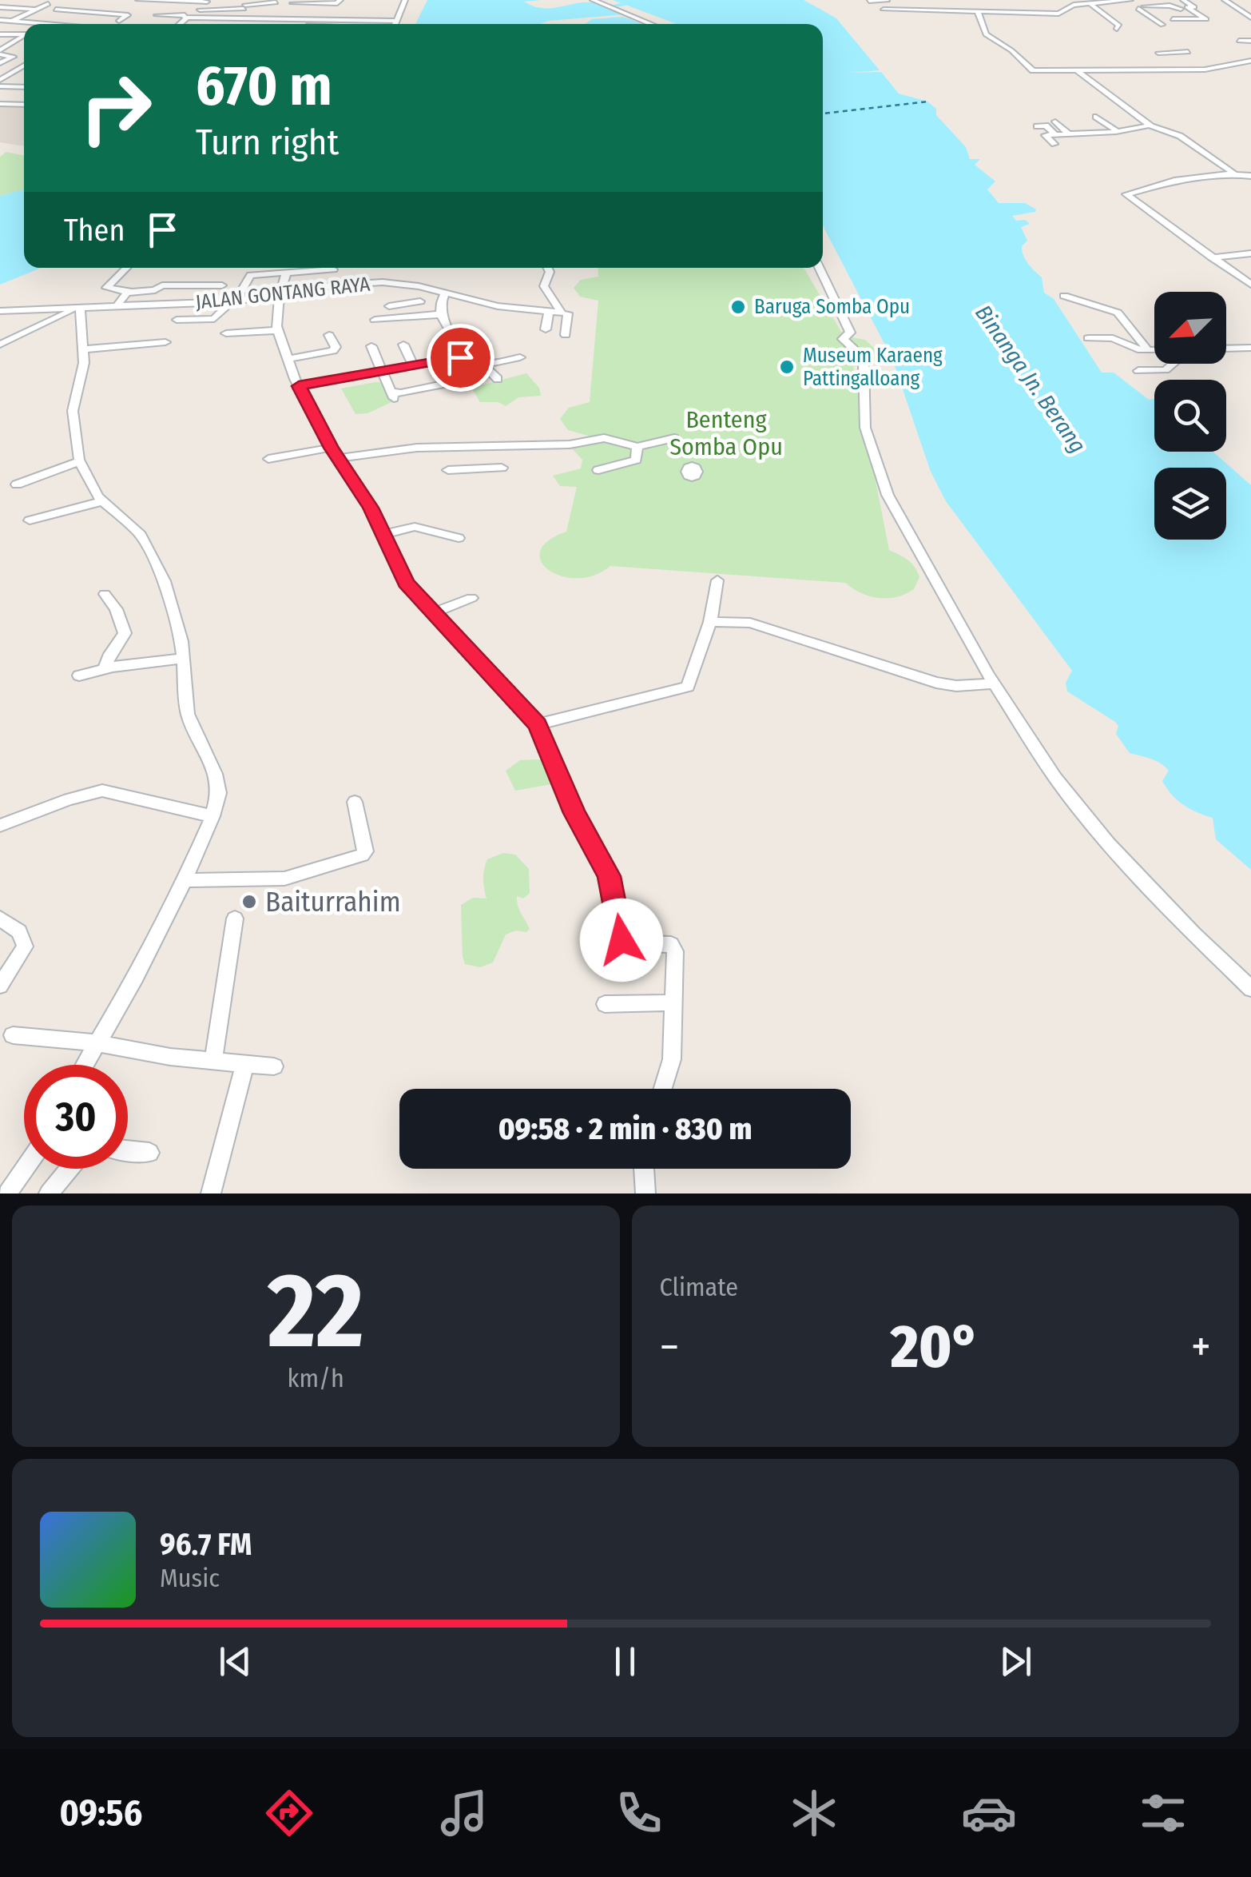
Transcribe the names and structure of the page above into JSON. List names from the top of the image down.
{
  "streets": {
    "street": ["JALAN GONTANG RAYA"]
  },
  "water": ["Binanga Jn. Berang"],
  "parks": ["Benteng Somba Opu"],
  "places": ["Baruga Somba Opu", "Museum Karaeng Pattingalloang", "Baiturrahim"],
  "north": "bottom left",
  "page": {
    "turn": ["670 m", "Turn right"],
    "then": "Then",
    "limit": "30",
    "trip": "09:58 · 2 min · 830 m",
    "tile": [
      ["22", "km/h"],
      "Climate"
    ],
    "heat": ["−", "20°", "+"],
    "song": ["96.7 FM", "Music"],
    "tabs": "09:56"
  }
}
